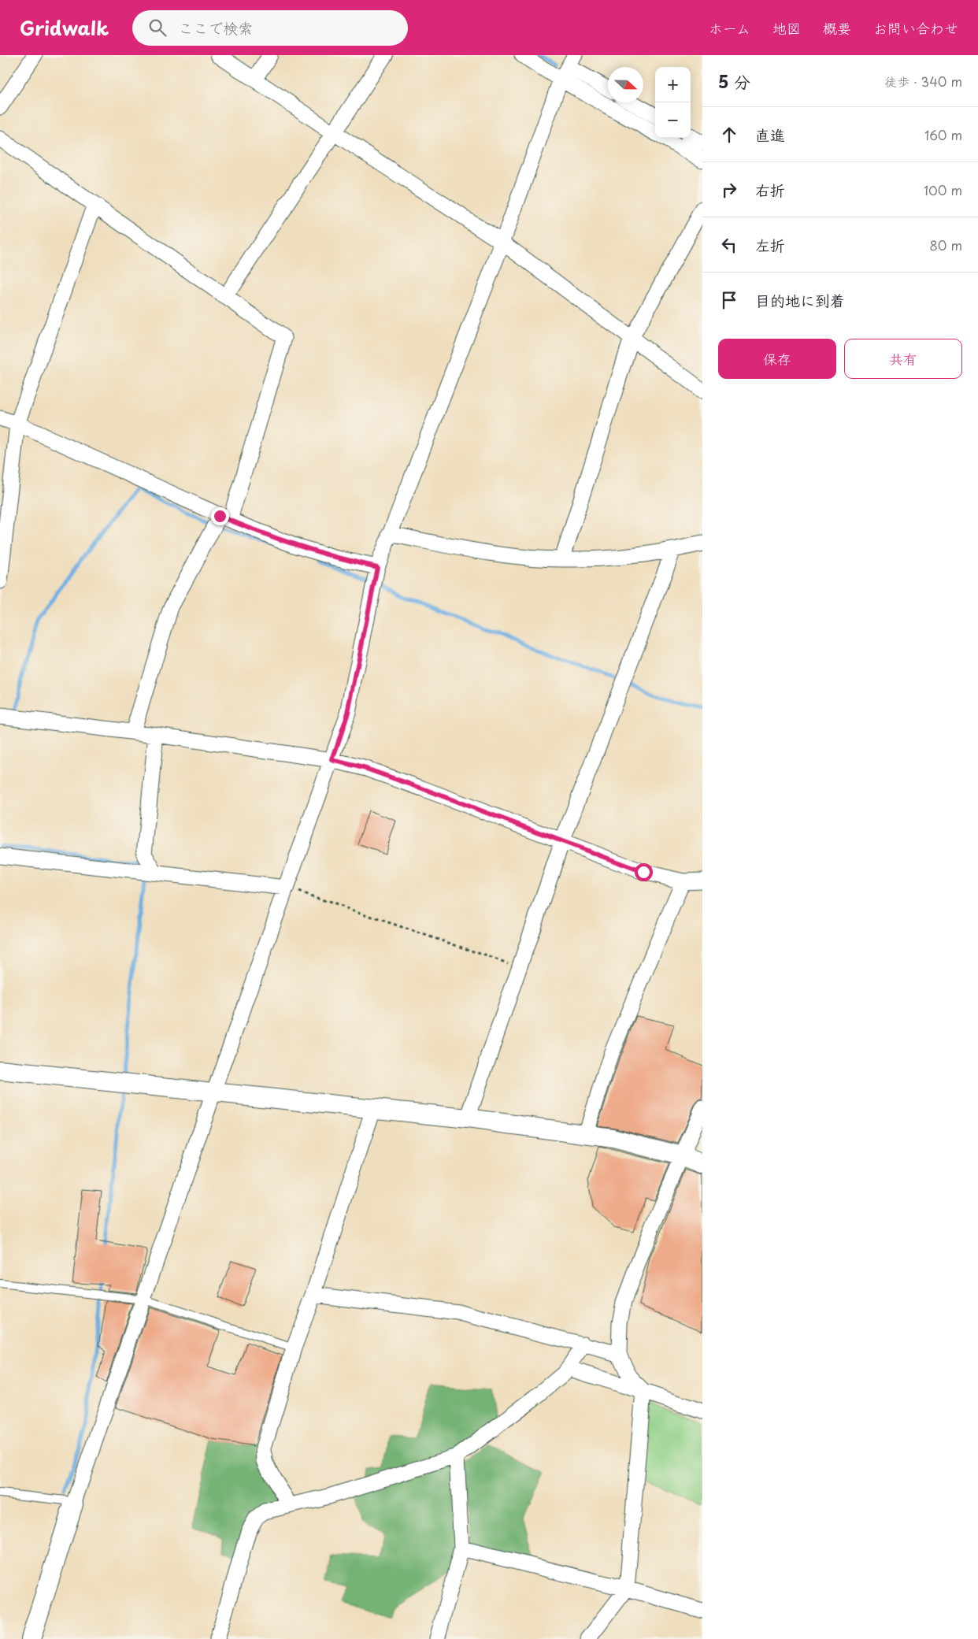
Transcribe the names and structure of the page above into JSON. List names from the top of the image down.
{
  "north": "right",
  "page": {
    "header": "Gridwalk",
    "search": "ここで検索",
    "nav": [
      "ホーム",
      "地図",
      "概要",
      "お問い合わせ"
    ],
    "heading": ["5 分", "徒歩 · 340 m"],
    "map_buttons": ["+", "−"],
    "list": [
      ["直進", "160 m"],
      ["右折", "100 m"],
      ["左折", "80 m"],
      "目的地に到着"
    ],
    "buttons": ["保存", "共有"]
  }
}
